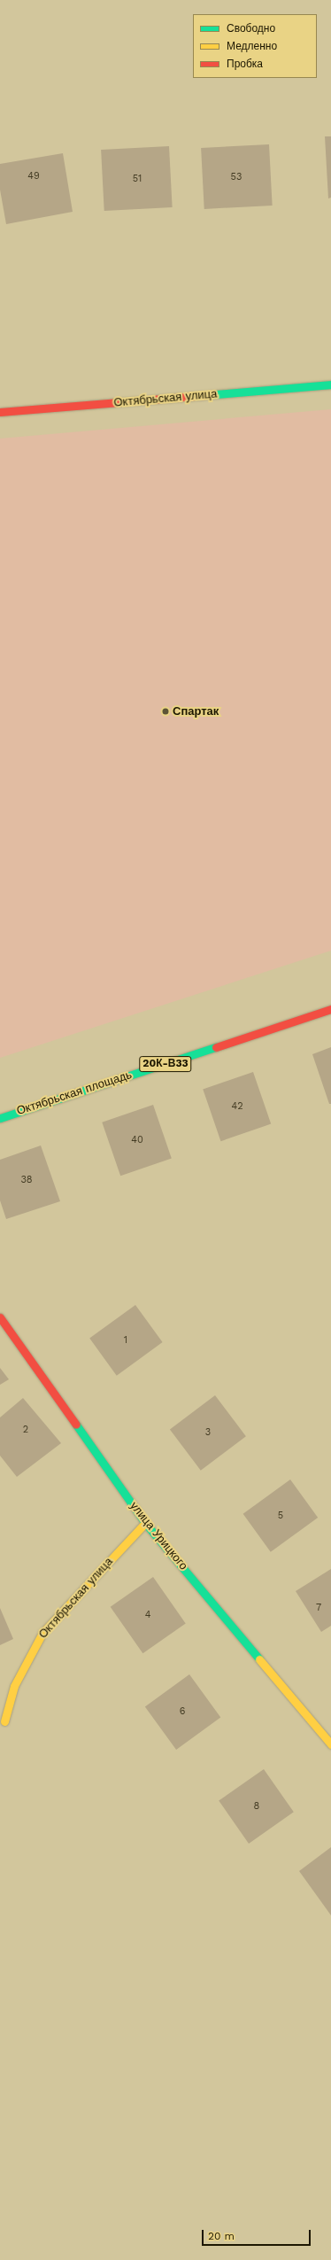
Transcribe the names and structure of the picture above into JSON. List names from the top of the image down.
{
  "streets": {
    "street": [
      "Октябрьская улица",
      "20К-В33",
      "Октябрьская площадь",
      "улица Урицкого"
    ]
  },
  "crossings": [
    ["Октябрьская улица", "улица Урицкого"]
  ],
  "places": ["Спартак"],
  "house_numbers": [
    "49",
    "53",
    "51",
    "42",
    "40",
    "38",
    "1",
    "2",
    "3",
    "5",
    "7",
    "4",
    "6",
    "8"
  ],
  "legend": ["Свободно", "Медленно", "Пробка"],
  "scale_bar": "20 m"
}
